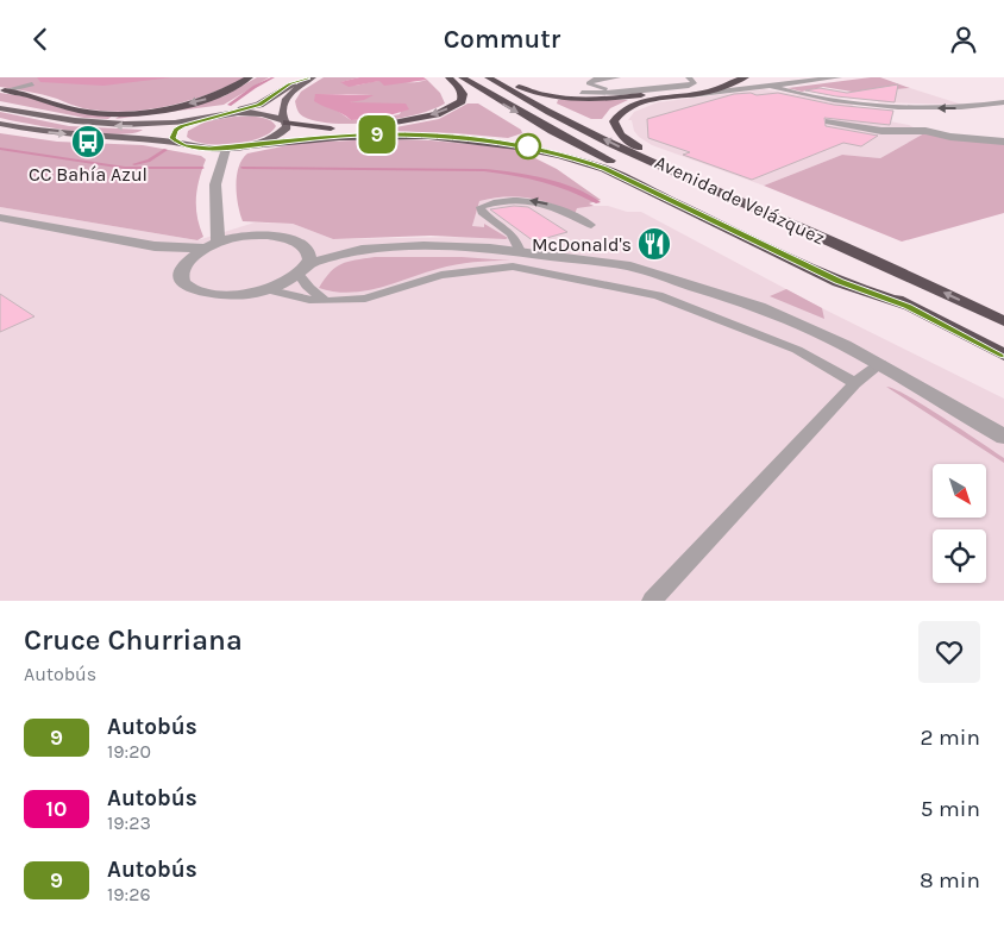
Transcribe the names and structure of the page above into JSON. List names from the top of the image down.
{
  "streets": {
    "highway": ["Avenida de Velázquez"]
  },
  "places": {
    "bus stop": ["CC Bahía Azul"],
    "restaurant": ["McDonald's"]
  },
  "lines": ["bus line 9"],
  "north": "bottom right",
  "page": {
    "header": "Commutr",
    "on_map": "9",
    "heading": ["Cruce Churriana", "Autobús"],
    "list": [
      {
        "mark": "9",
        "name": "Autobús",
        "note": "19:20",
        "value": "2 min"
      },
      {
        "mark": "10",
        "name": "Autobús",
        "note": "19:23",
        "value": "5 min"
      },
      {
        "mark": "9",
        "name": "Autobús",
        "note": "19:26",
        "value": "8 min"
      }
    ]
  }
}
